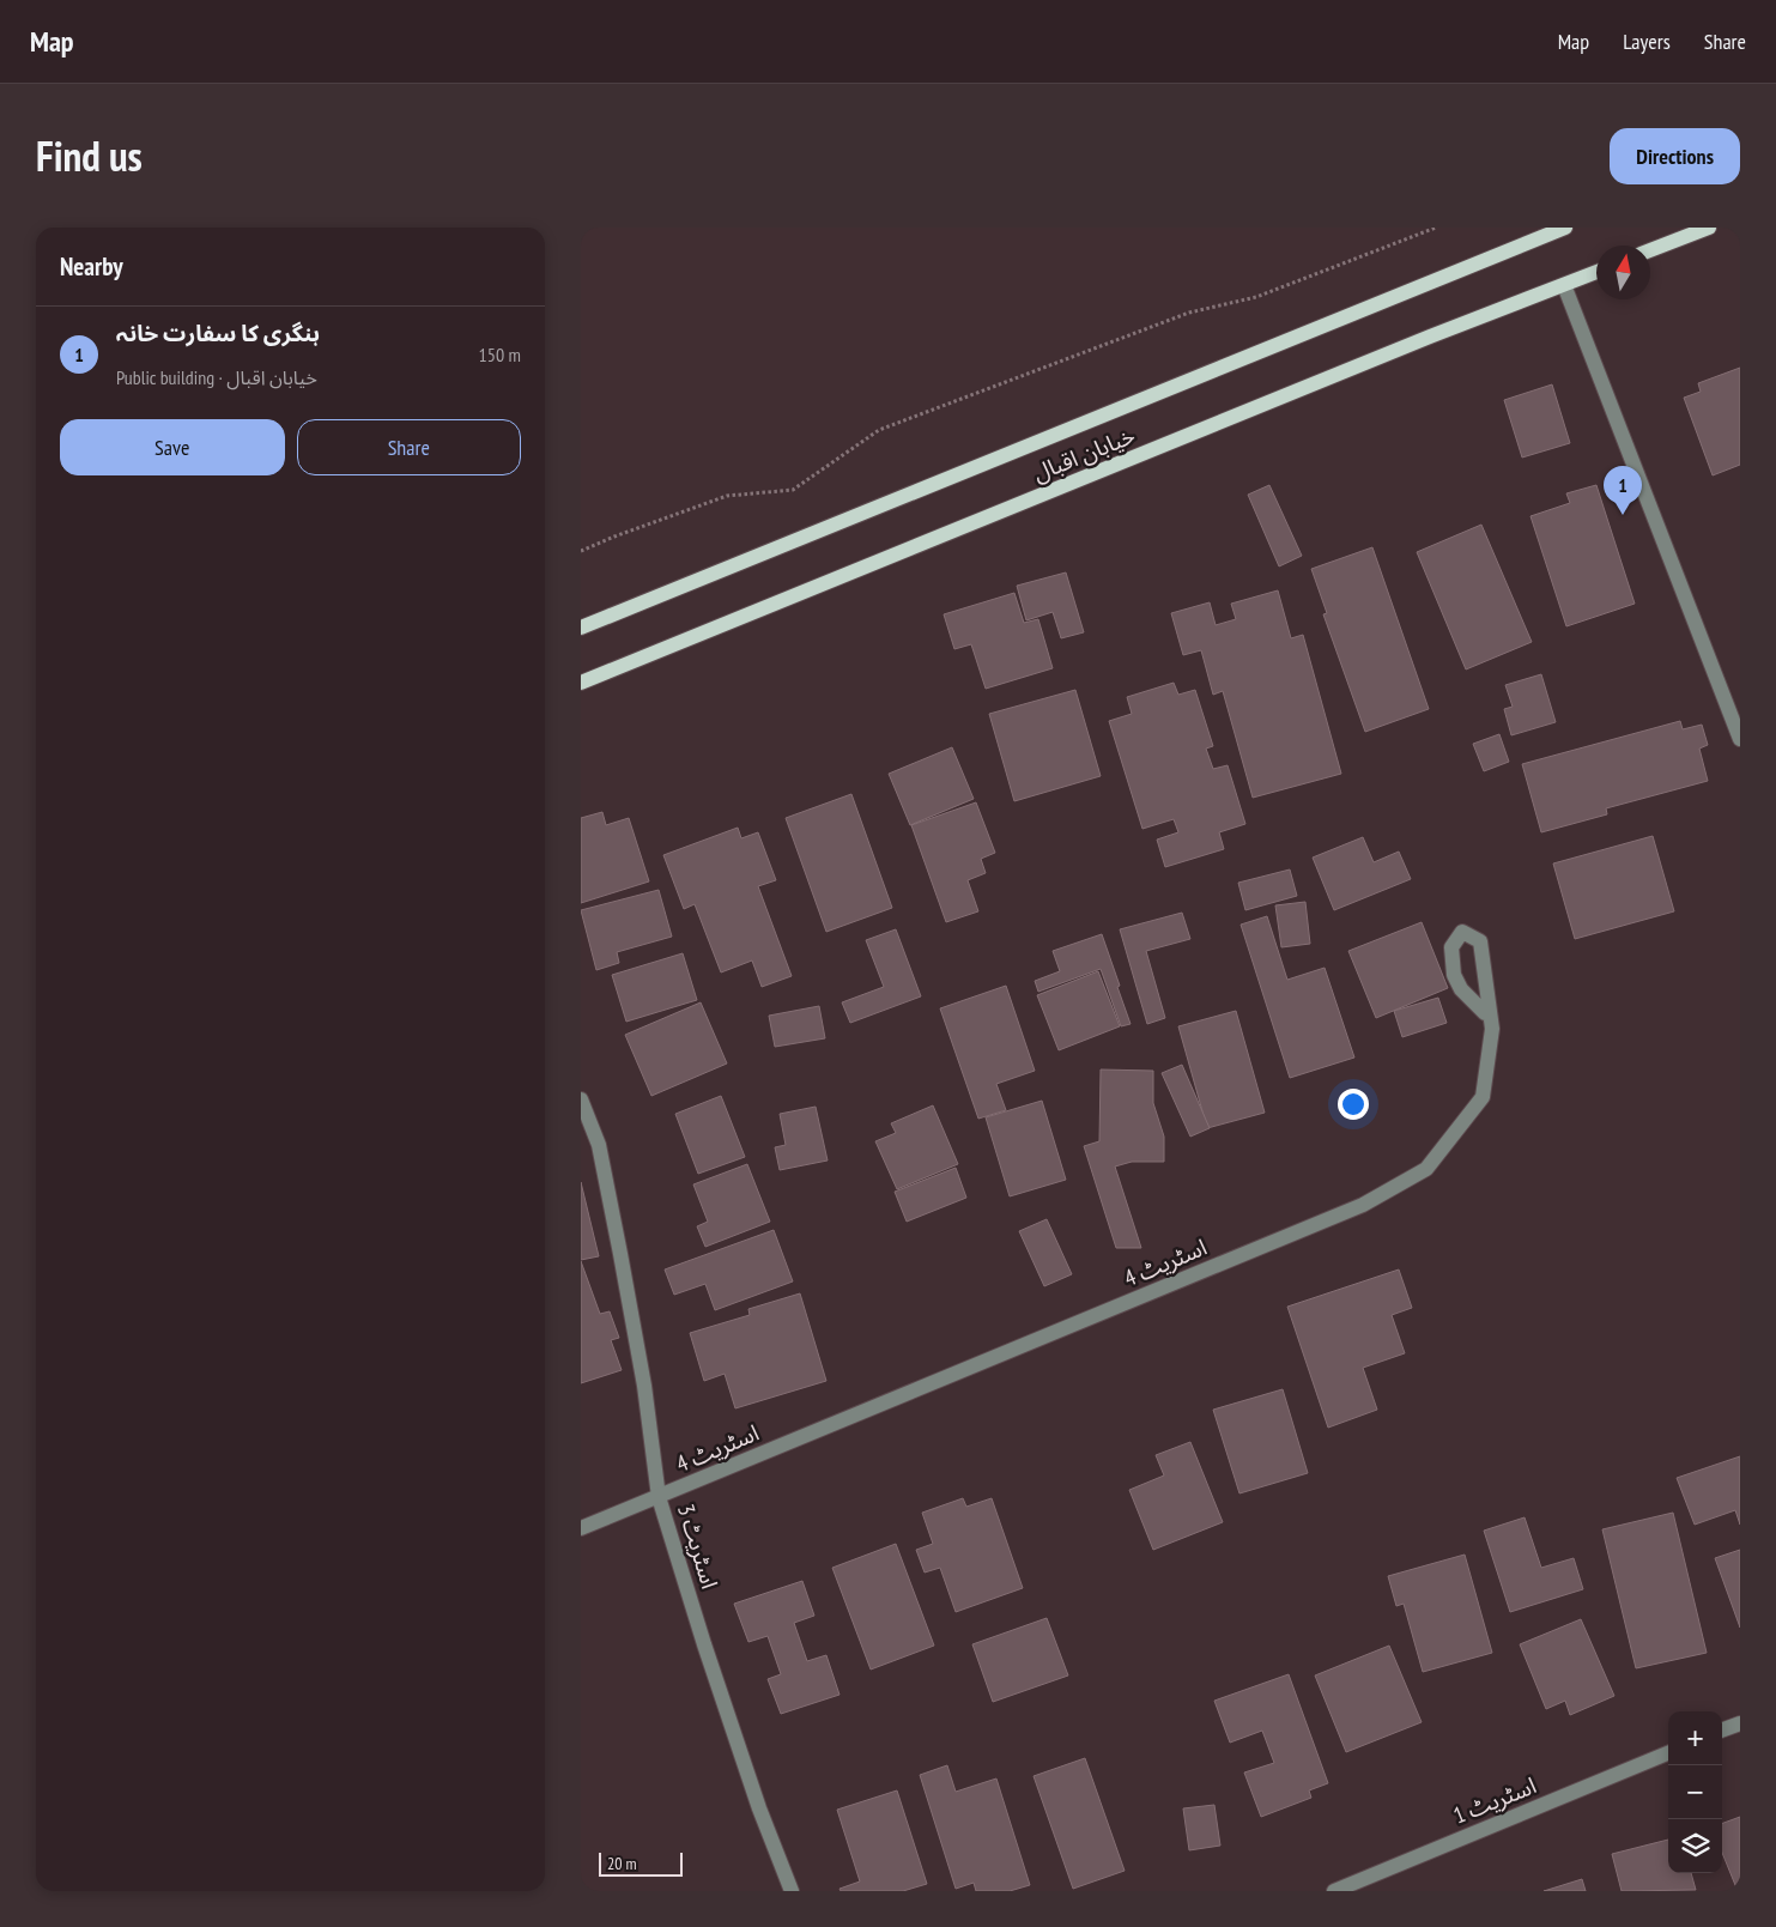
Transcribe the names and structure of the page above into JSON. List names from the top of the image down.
{
  "streets": {
    "main road": ["خیابان اقبال"],
    "street": ["اسٹریٹ 4", "اسٹریٹ 3", "اسٹریٹ 1"]
  },
  "crossings": [
    ["اسٹریٹ 4", "اسٹریٹ 3"]
  ],
  "scale_bar": "20 m",
  "north": "top",
  "page": {
    "header": "Map",
    "nav": ["Map", "Layers", "Share"],
    "title": "Find us",
    "buttons": [
      "Directions",
      ["Save", "Share"]
    ],
    "heading": "Nearby",
    "list": [
      {
        "mark": "1",
        "name": "ہنگری کا سفارت خانہ",
        "note": "Public building · خیابان اقبال",
        "value": "150 m"
      }
    ],
    "pins": "1",
    "map_buttons": ["+", "−"],
    "scale": "20 m"
  }
}
